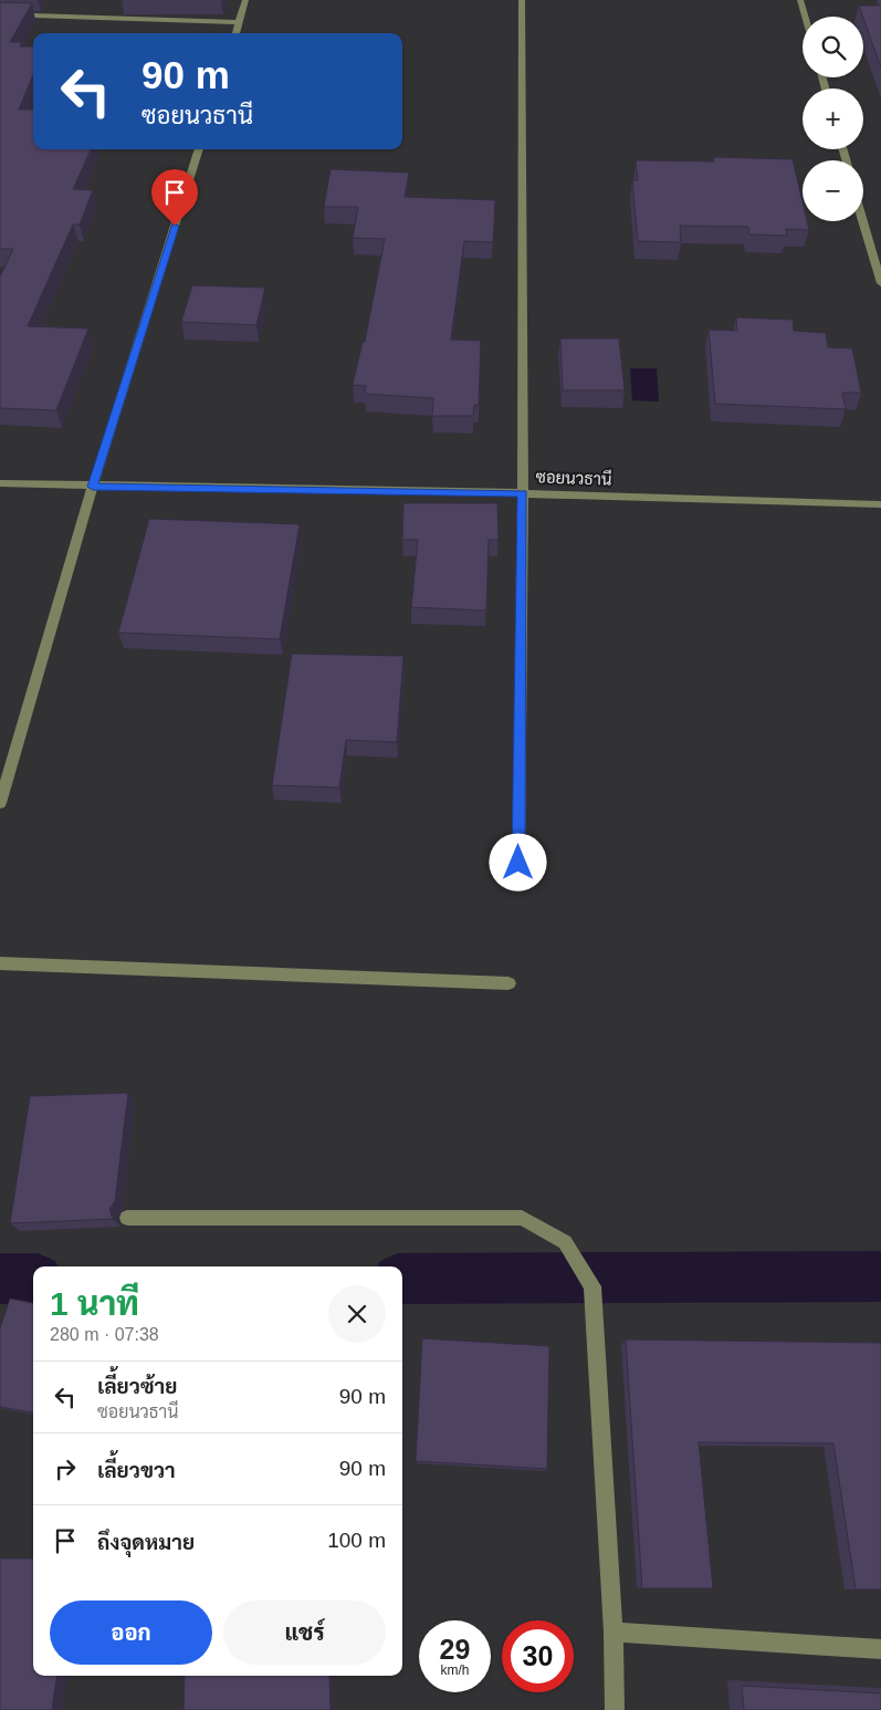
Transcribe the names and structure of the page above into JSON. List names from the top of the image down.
{
  "streets": {
    "street": ["ซอยนวธานี"]
  },
  "page": {
    "map_buttons": ["+", "−"],
    "turn": ["90 m", "ซอยนวธานี"],
    "heading": ["1 นาที", "280 m · 07:38"],
    "list": [
      {
        "name": "เลี้ยวซ้าย",
        "note": "ซอยนวธานี",
        "value": "90 m"
      },
      {
        "name": "เลี้ยวขวา",
        "value": "90 m"
      },
      {
        "name": "ถึงจุดหมาย",
        "value": "100 m"
      }
    ],
    "buttons": ["ออก", "แชร์"],
    "speed": "29 km/h",
    "limit": "30"
  }
}
